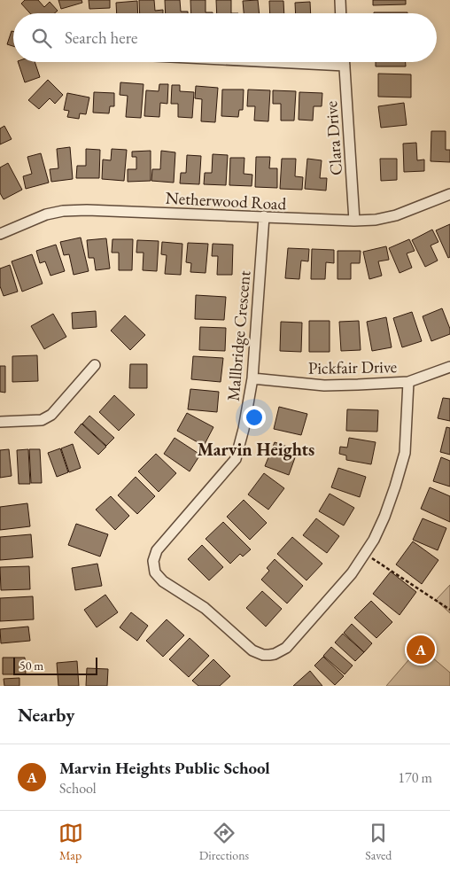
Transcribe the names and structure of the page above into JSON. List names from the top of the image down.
{
  "streets": {
    "street": [
      "Clara Drive",
      "Netherwood Road",
      "Mallbridge Crescent",
      "Pickfair Drive"
    ]
  },
  "crossings": [
    ["Clara Drive", "Netherwood Road"],
    ["Netherwood Road", "Mallbridge Crescent"],
    ["Mallbridge Crescent", "Pickfair Drive"]
  ],
  "districts": ["Marvin Heights"],
  "scale_bar": "50 m",
  "page": {
    "search": "Search here",
    "pins": "A",
    "scale": "50 m",
    "heading": "Nearby",
    "list": [
      {
        "mark": "A",
        "name": "Marvin Heights Public School",
        "note": "School",
        "value": "170 m"
      }
    ],
    "nav": ["Map", "Directions", "Saved"]
  }
}
